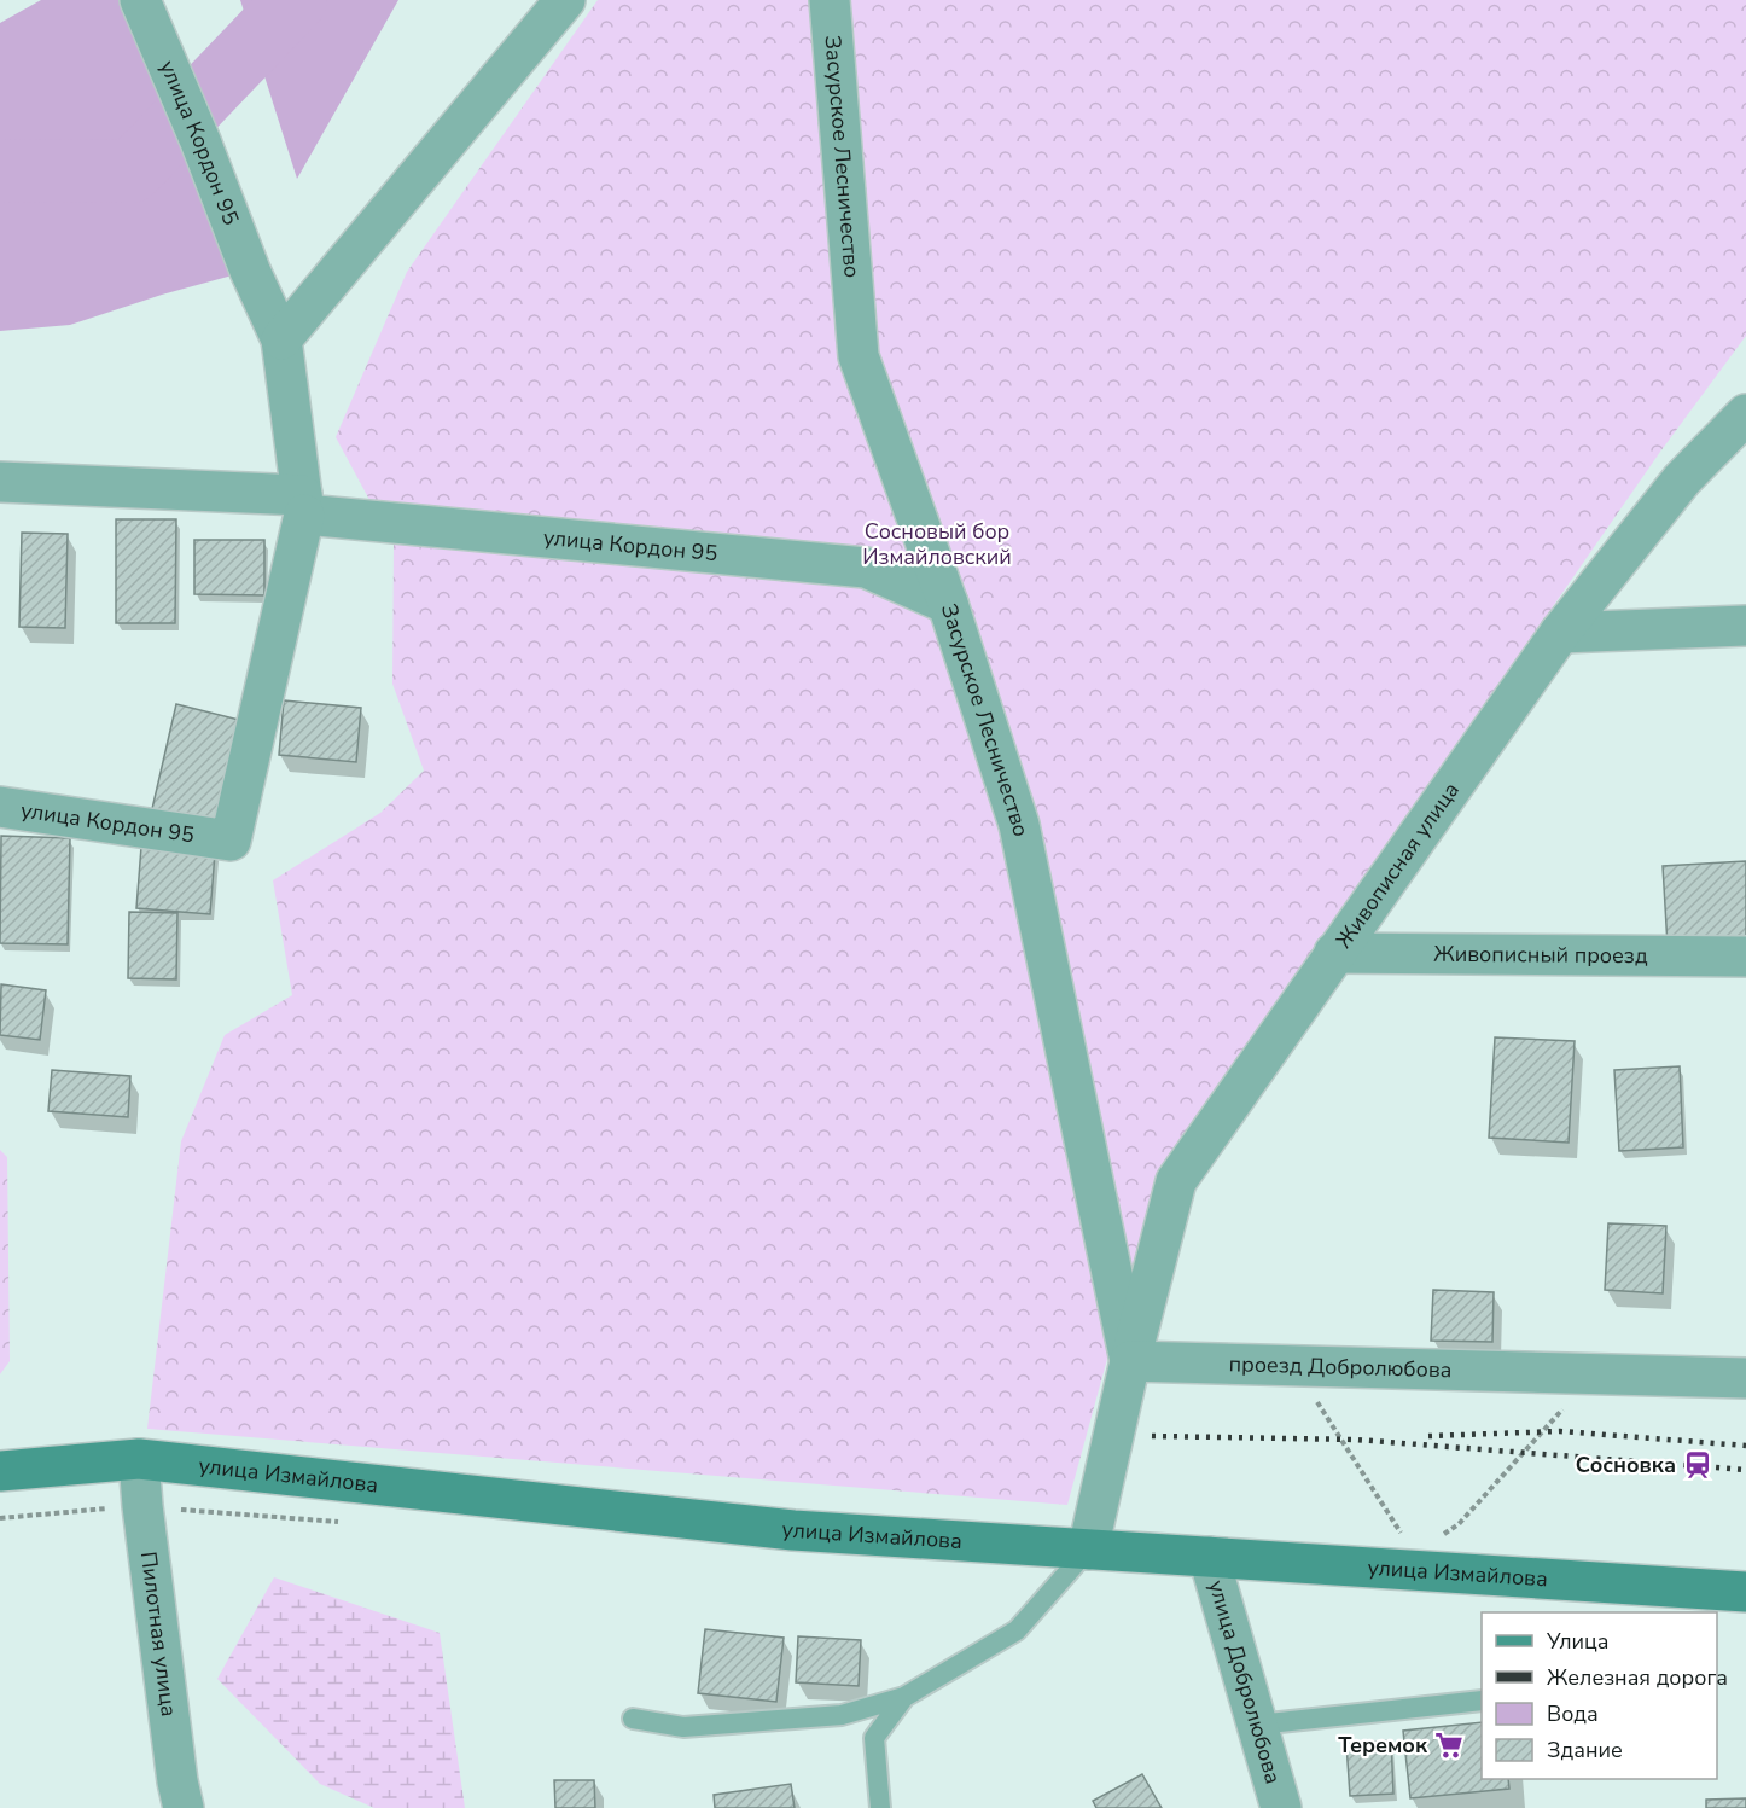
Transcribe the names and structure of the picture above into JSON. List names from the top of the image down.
{
  "streets": {
    "main road": ["улица Измайлова"],
    "street": [
      "улица Кордон 95",
      "Засурское Лесничество",
      "Живописная улица",
      "Живописный проезд",
      "проезд Добролюбова",
      "Пилотная улица",
      "улица Добролюбова"
    ]
  },
  "crossings": [
    ["улица Кордон 95", "Засурское Лесничество"],
    ["Засурское Лесничество", "Живописная улица"],
    ["Засурское Лесничество", "проезд Добролюбова"],
    ["Живописная улица", "Живописный проезд"],
    ["Живописная улица", "проезд Добролюбова"],
    ["улица Измайлова", "Пилотная улица"],
    ["улица Измайлова", "улица Добролюбова"]
  ],
  "parks": ["Сосновый бор Измайловский"],
  "places": {
    "station": ["Сосновка"],
    "supermarket": ["Теремок"]
  },
  "legend": [
    "Улица",
    "Железная дорога",
    "Вода",
    "Здание"
  ]
}
